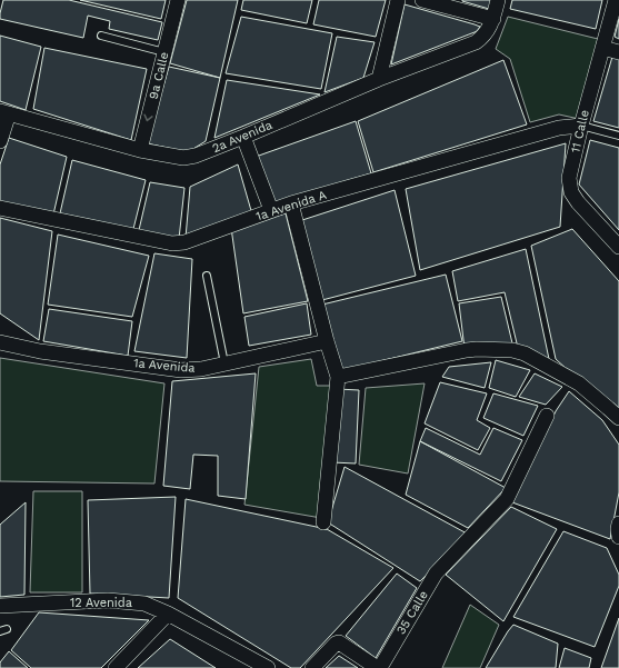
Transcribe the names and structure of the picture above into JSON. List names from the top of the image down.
{
  "streets": {
    "street": [
      "9a Calle",
      "11 Calle",
      "2a Avenida",
      "1a Avenida A",
      "1a Avenida",
      "12 Avenida",
      "35 Calle"
    ]
  },
  "crossings": [
    ["9a Calle", "2a Avenida"],
    ["11 Calle", "1a Avenida A"]
  ],
  "one_way": ["9a Calle"]
}
